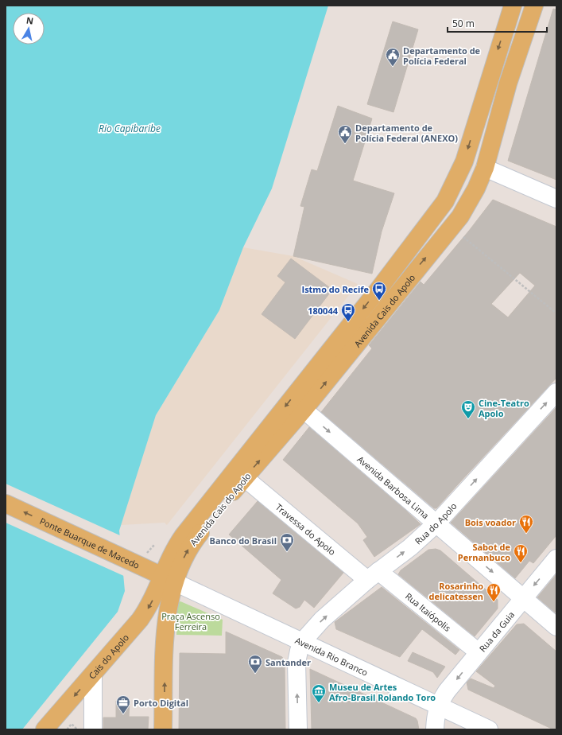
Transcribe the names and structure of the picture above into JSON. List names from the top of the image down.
{
  "streets": {
    "main road": ["Avenida Cais do Apolo", "Ponte Buarque de Macedo", "Cais do Apolo"],
    "street": [
      "Avenida Barbosa Lima",
      "Rua do Apolo",
      "Travessa do Apolo",
      "Rua Itaiópolis",
      "Rua da Guia",
      "Avenida Rio Branco"
    ]
  },
  "crossings": [
    ["Avenida Cais do Apolo", "Avenida Barbosa Lima"],
    ["Avenida Cais do Apolo", "Travessa do Apolo"],
    ["Avenida Cais do Apolo", "Ponte Buarque de Macedo"],
    ["Avenida Cais do Apolo", "Avenida Rio Branco"],
    ["Avenida Cais do Apolo", "Cais do Apolo"],
    ["Avenida Barbosa Lima", "Rua do Apolo"],
    ["Avenida Barbosa Lima", "Rua da Guia"],
    ["Rua do Apolo", "Travessa do Apolo"],
    ["Rua do Apolo", "Rua Itaiópolis"],
    ["Rua do Apolo", "Avenida Rio Branco"],
    ["Travessa do Apolo", "Rua Itaiópolis"],
    ["Ponte Buarque de Macedo", "Avenida Rio Branco"],
    ["Ponte Buarque de Macedo", "Cais do Apolo"],
    ["Rua Itaiópolis", "Rua da Guia"],
    ["Rua da Guia", "Avenida Rio Branco"],
    ["Avenida Rio Branco", "Cais do Apolo"]
  ],
  "one_way": [
    "Avenida Barbosa Lima",
    "Rua do Apolo",
    "Ponte Buarque de Macedo",
    "Rua da Guia",
    "Cais do Apolo"
  ],
  "water": ["Rio Capibaribe"],
  "parks": ["Praça Ascenso Ferreira"],
  "places": {
    "public building": ["Departamento de Polícia Federal", "Departamento de Polícia Federal (ANEXO)"],
    "bus stop": ["Istmo do Recife", "180044"],
    "theatre": ["Cine-Teatro Apolo"],
    "restaurant": ["Bois voador", "Sabot de Pernanbuco", "Rosarinho delicatessen"],
    "bank": ["Banco do Brasil", "Santander"],
    "museum": ["Museu de Artes Afro-Brasil Rolando Toro"],
    "office": ["Porto Digital"]
  },
  "scale_bar": "50 m",
  "north": "top"
}
